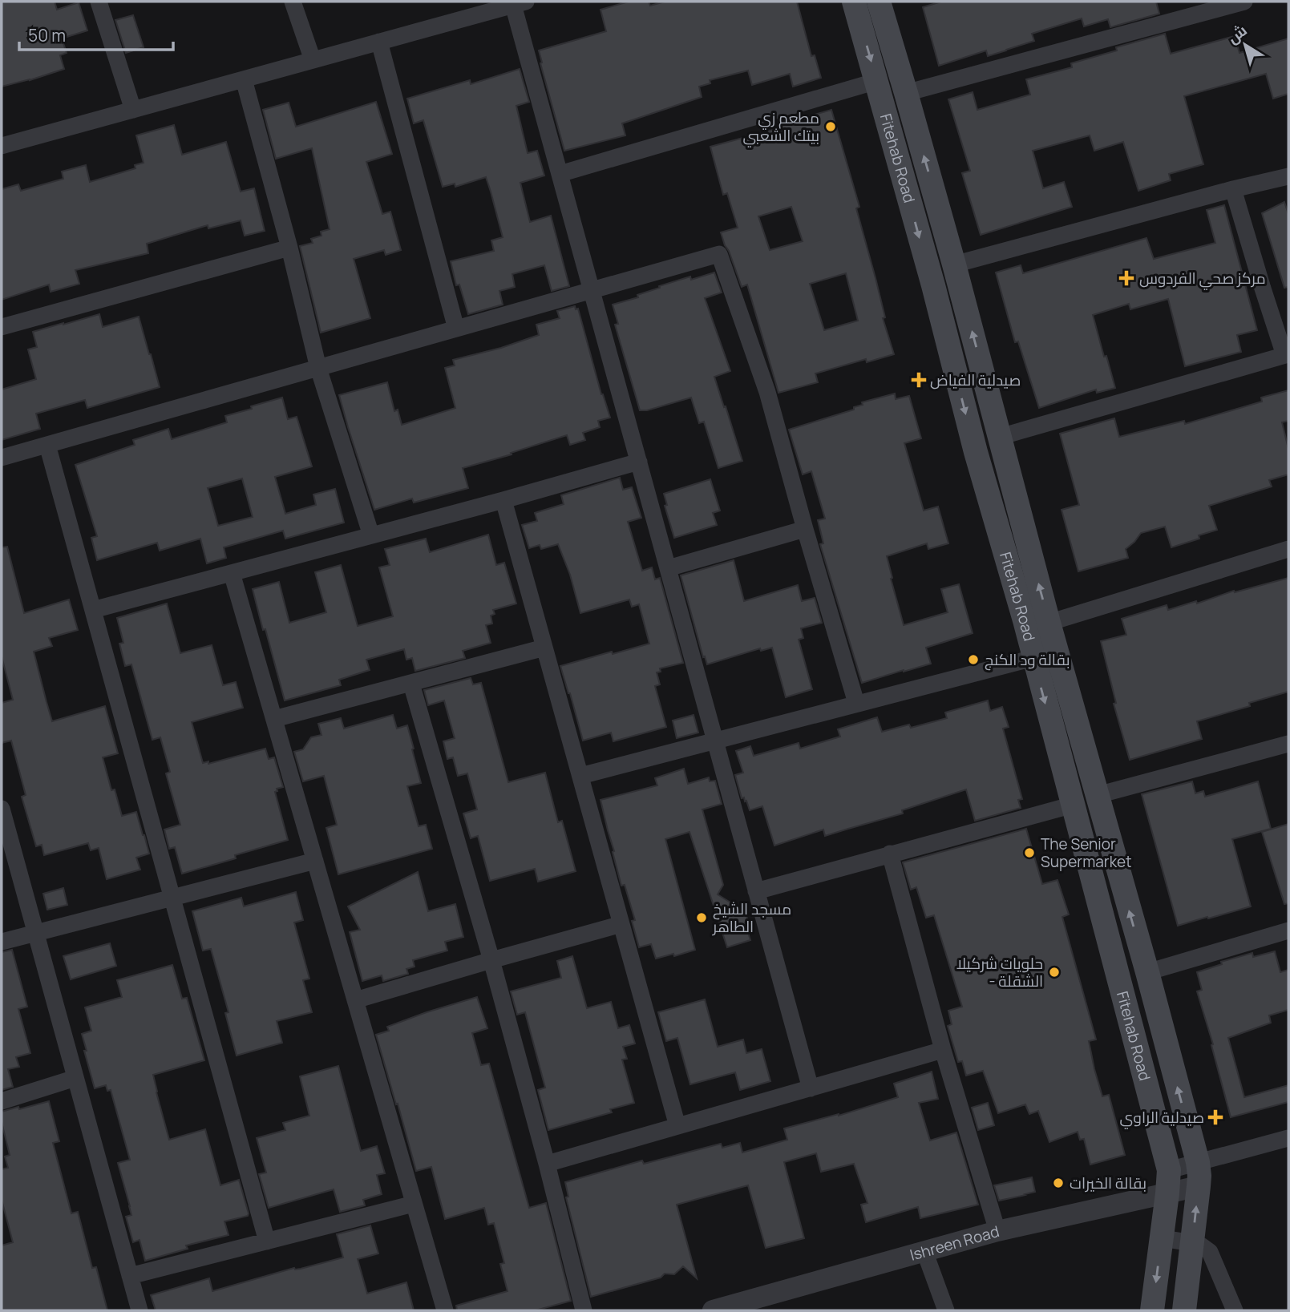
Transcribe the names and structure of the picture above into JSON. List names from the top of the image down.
{
  "streets": {
    "main road": ["Fitehab Road"],
    "street": ["Ishreen Road"]
  },
  "crossings": [
    ["Fitehab Road", "Ishreen Road"]
  ],
  "places": {
    "other": [
      "مطعم زي بيتك الشعبي",
      "بقالة ود الكنج",
      "The Senior Supermarket",
      "مسجد الشيخ الطاهر",
      "حلويات شركيلا - الشقلة",
      "بقالة الخيرات"
    ],
    "health": ["مركز صحي الفردوس", "صيدلية الفياض", "صيدلية الراوي"]
  },
  "scale_bar": "50 m",
  "north": "top left"
}
